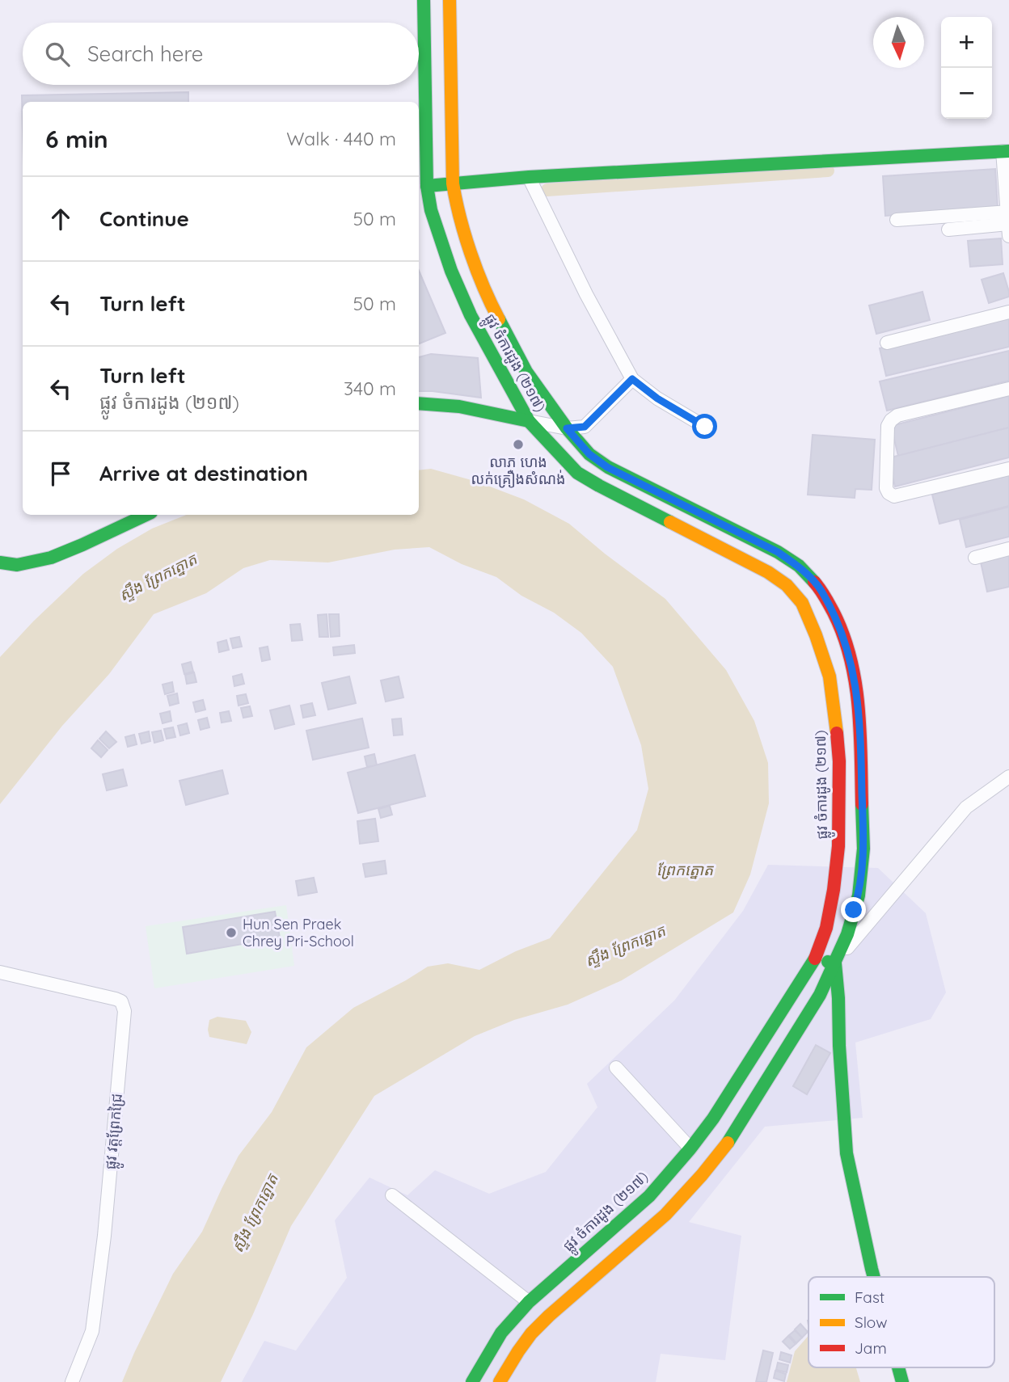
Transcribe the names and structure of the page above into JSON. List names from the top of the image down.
{
  "streets": {
    "main road": ["ផ្លូវ ចំការដូង (២១៧)"],
    "street": ["ផ្លូវ វត្តព្រែកជ្រៃ"]
  },
  "water": ["ស្ទឹង ព្រែកត្នោត", "ព្រែកត្នោត"],
  "places": ["លាភ ហេង លក់គ្រឿងសំណង់", "Hun Sen Praek Chrey Pri-School"],
  "legend": ["Fast", "Slow", "Jam"],
  "north": "bottom",
  "page": {
    "map_buttons": ["+", "−"],
    "search": "Search here",
    "heading": ["6 min", "Walk · 440 m"],
    "list": [
      ["Continue", "50 m"],
      ["Turn left", "50 m"],
      ["Turn left", "ផ្លូវ ចំការដូង (២១៧)", "340 m"],
      "Arrive at destination"
    ]
  }
}
